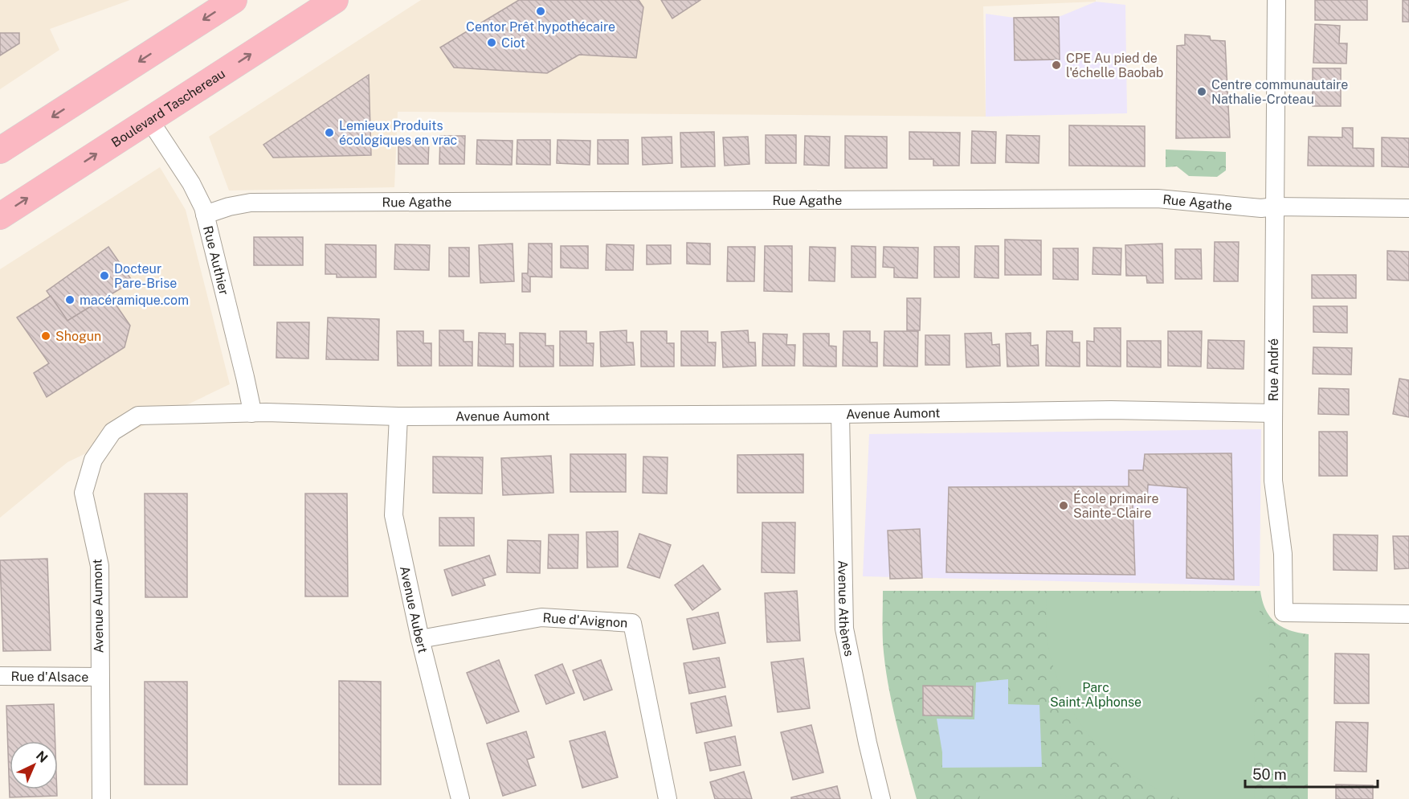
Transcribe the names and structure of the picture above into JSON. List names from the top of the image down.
{
  "streets": {
    "main road": ["Boulevard Taschereau"],
    "street": [
      "Rue Agathe",
      "Rue Authier",
      "Rue André",
      "Avenue Aumont",
      "Avenue Athènes",
      "Avenue Aubert",
      "Rue d'Avignon",
      "Rue d'Alsace"
    ]
  },
  "crossings": [
    ["Boulevard Taschereau", "Rue Authier"],
    ["Rue Agathe", "Rue Authier"],
    ["Rue Agathe", "Rue André"],
    ["Rue Authier", "Avenue Aumont"],
    ["Rue André", "Avenue Aumont"],
    ["Avenue Aumont", "Avenue Athènes"],
    ["Avenue Aumont", "Avenue Aubert"],
    ["Avenue Aumont", "Rue d'Alsace"],
    ["Avenue Aubert", "Rue d'Avignon"]
  ],
  "parks": ["Parc Saint-Alphonse"],
  "places": [
    "Centor Prêt hypothécaire",
    "Ciot",
    "CPE Au pied de l'échelle Baobab",
    "Centre communautaire Nathalie-Croteau",
    "Lemieux Produits écologiques en vrac",
    "Docteur Pare-Brise",
    "macéramique.com",
    "Shogun",
    "École primaire Sainte-Claire"
  ],
  "scale_bar": "50 m",
  "north": "top right"
}
